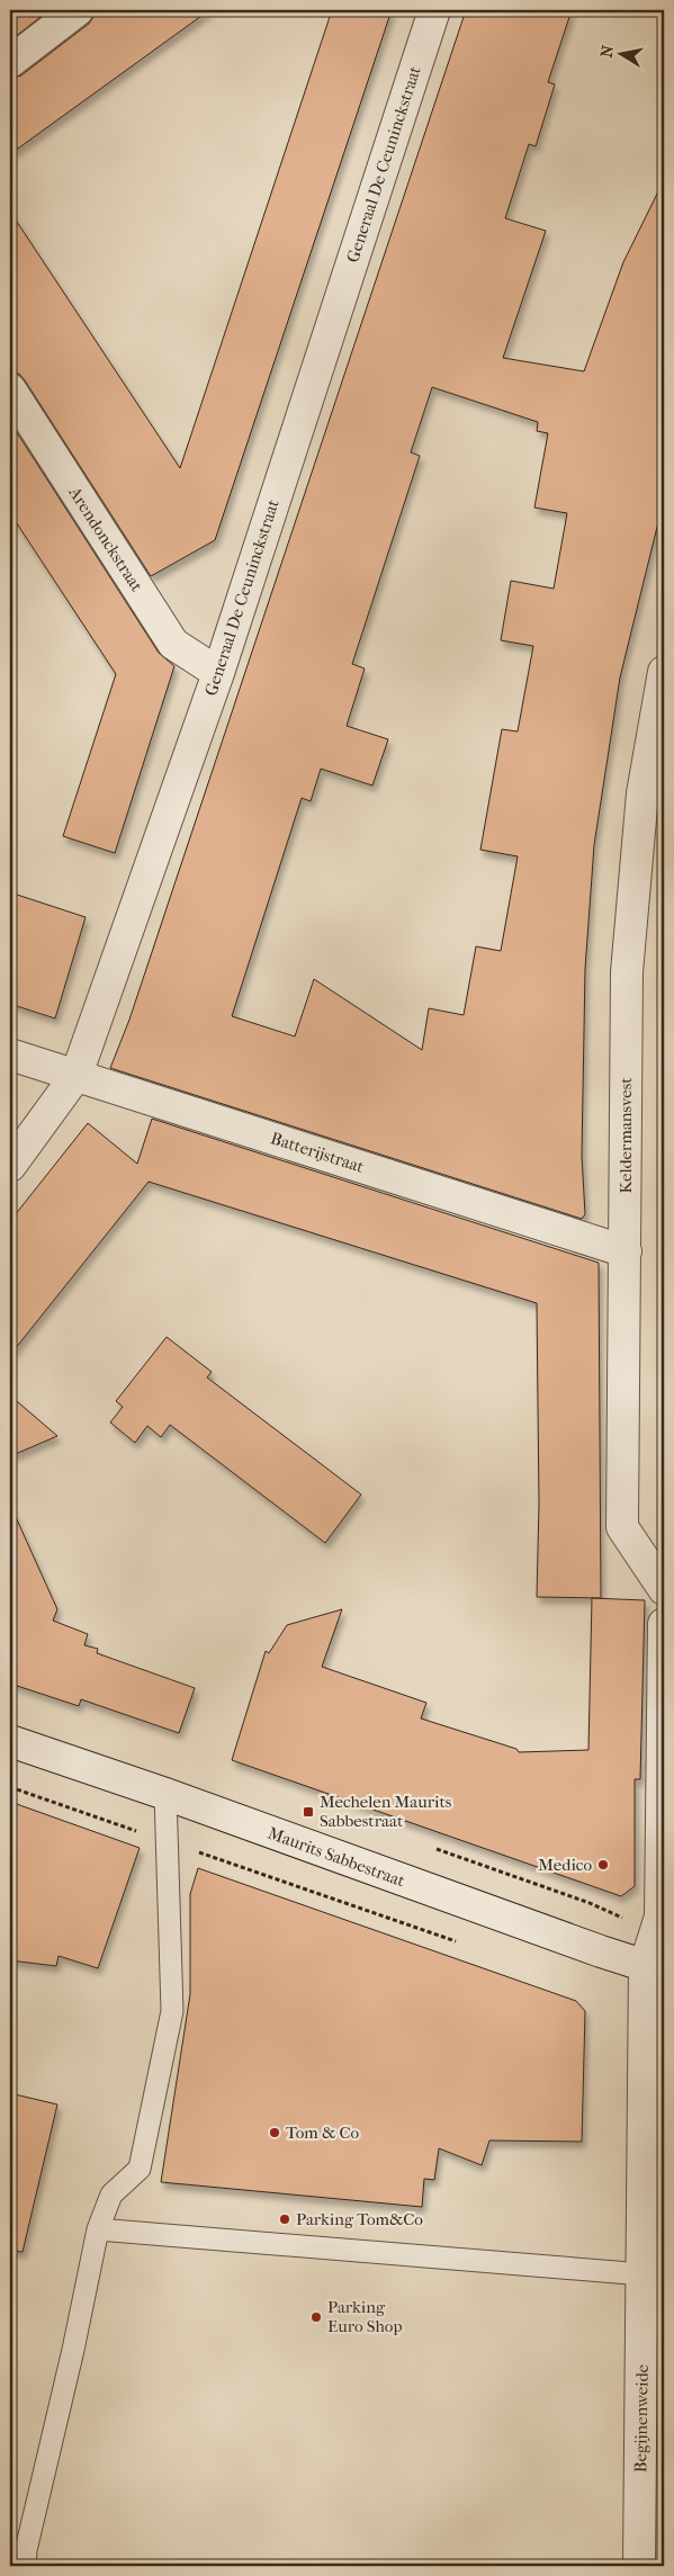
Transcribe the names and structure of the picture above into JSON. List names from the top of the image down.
{
  "streets": {
    "street": [
      "Generaal De Ceuninckstraat",
      "Arendonckstraat",
      "Keldermansvest",
      "Batterijstraat",
      "Maurits Sabbestraat",
      "Begijnenweide"
    ]
  },
  "crossings": [
    ["Generaal De Ceuninckstraat", "Arendonckstraat"],
    ["Generaal De Ceuninckstraat", "Batterijstraat"],
    ["Keldermansvest", "Batterijstraat"],
    ["Maurits Sabbestraat", "Begijnenweide"]
  ],
  "places": {
    "transit": ["Mechelen Maurits Sabbestraat"],
    "other": [
      "Medico",
      "Tom & Co",
      "Parking Tom&Co",
      "Parking Euro Shop"
    ]
  },
  "north": "left"
}
